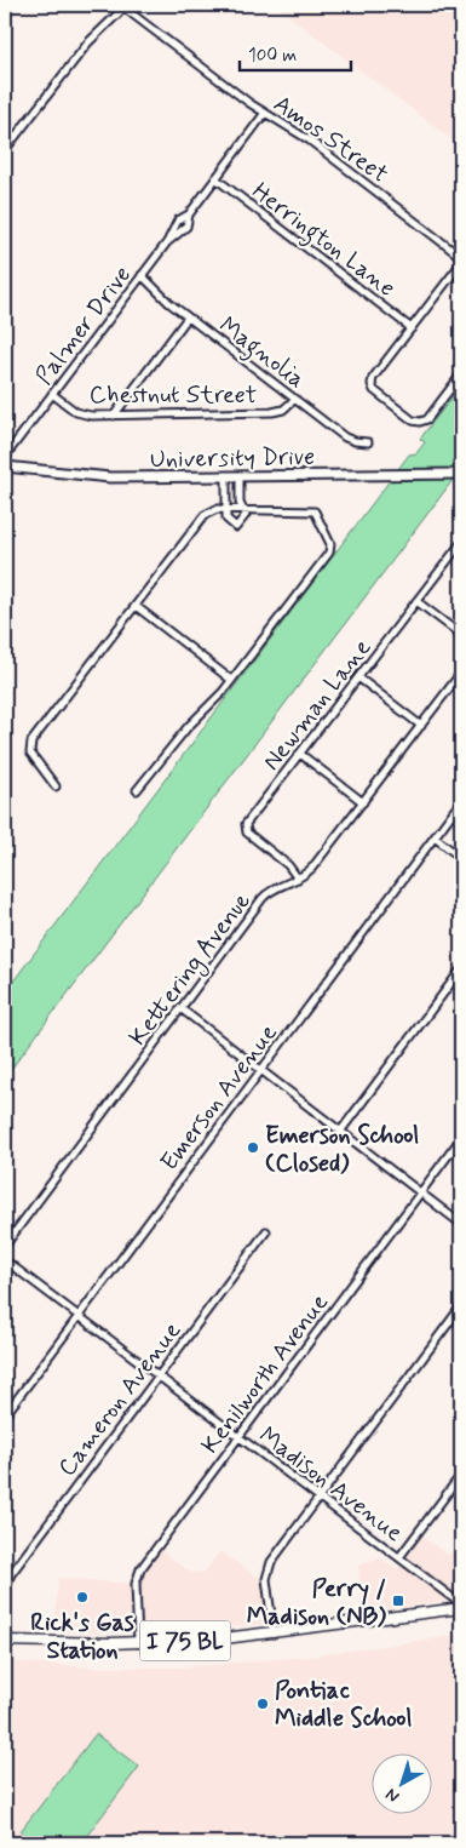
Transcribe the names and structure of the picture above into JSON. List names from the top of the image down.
{
  "streets": {
    "main road": ["University Drive", "I 75 BL"],
    "street": [
      "Amos Street",
      "Herrington Lane",
      "Palmer Drive",
      "Magnolia",
      "Chestnut Street",
      "Newman Lane",
      "Kettering Avenue",
      "Emerson Avenue",
      "Kenilworth Avenue",
      "Cameron Avenue",
      "Madison Avenue"
    ]
  },
  "crossings": [
    ["Amos Street", "Palmer Drive"],
    ["Herrington Lane", "Palmer Drive"],
    ["Palmer Drive", "Magnolia"],
    ["Palmer Drive", "Chestnut Street"],
    ["Magnolia", "Chestnut Street"],
    ["Newman Lane", "Kettering Avenue"],
    ["Emerson Avenue", "Madison Avenue"],
    ["Kenilworth Avenue", "Madison Avenue"],
    ["Kenilworth Avenue", "I 75 BL"],
    ["Cameron Avenue", "Madison Avenue"],
    ["Madison Avenue", "I 75 BL"]
  ],
  "places": {
    "other": ["Emerson School (Closed)", "Rick's Gas Station", "Pontiac Middle School"],
    "transit": ["Perry / Madison (NB)"]
  },
  "scale_bar": "100 m",
  "north": "bottom left"
}
